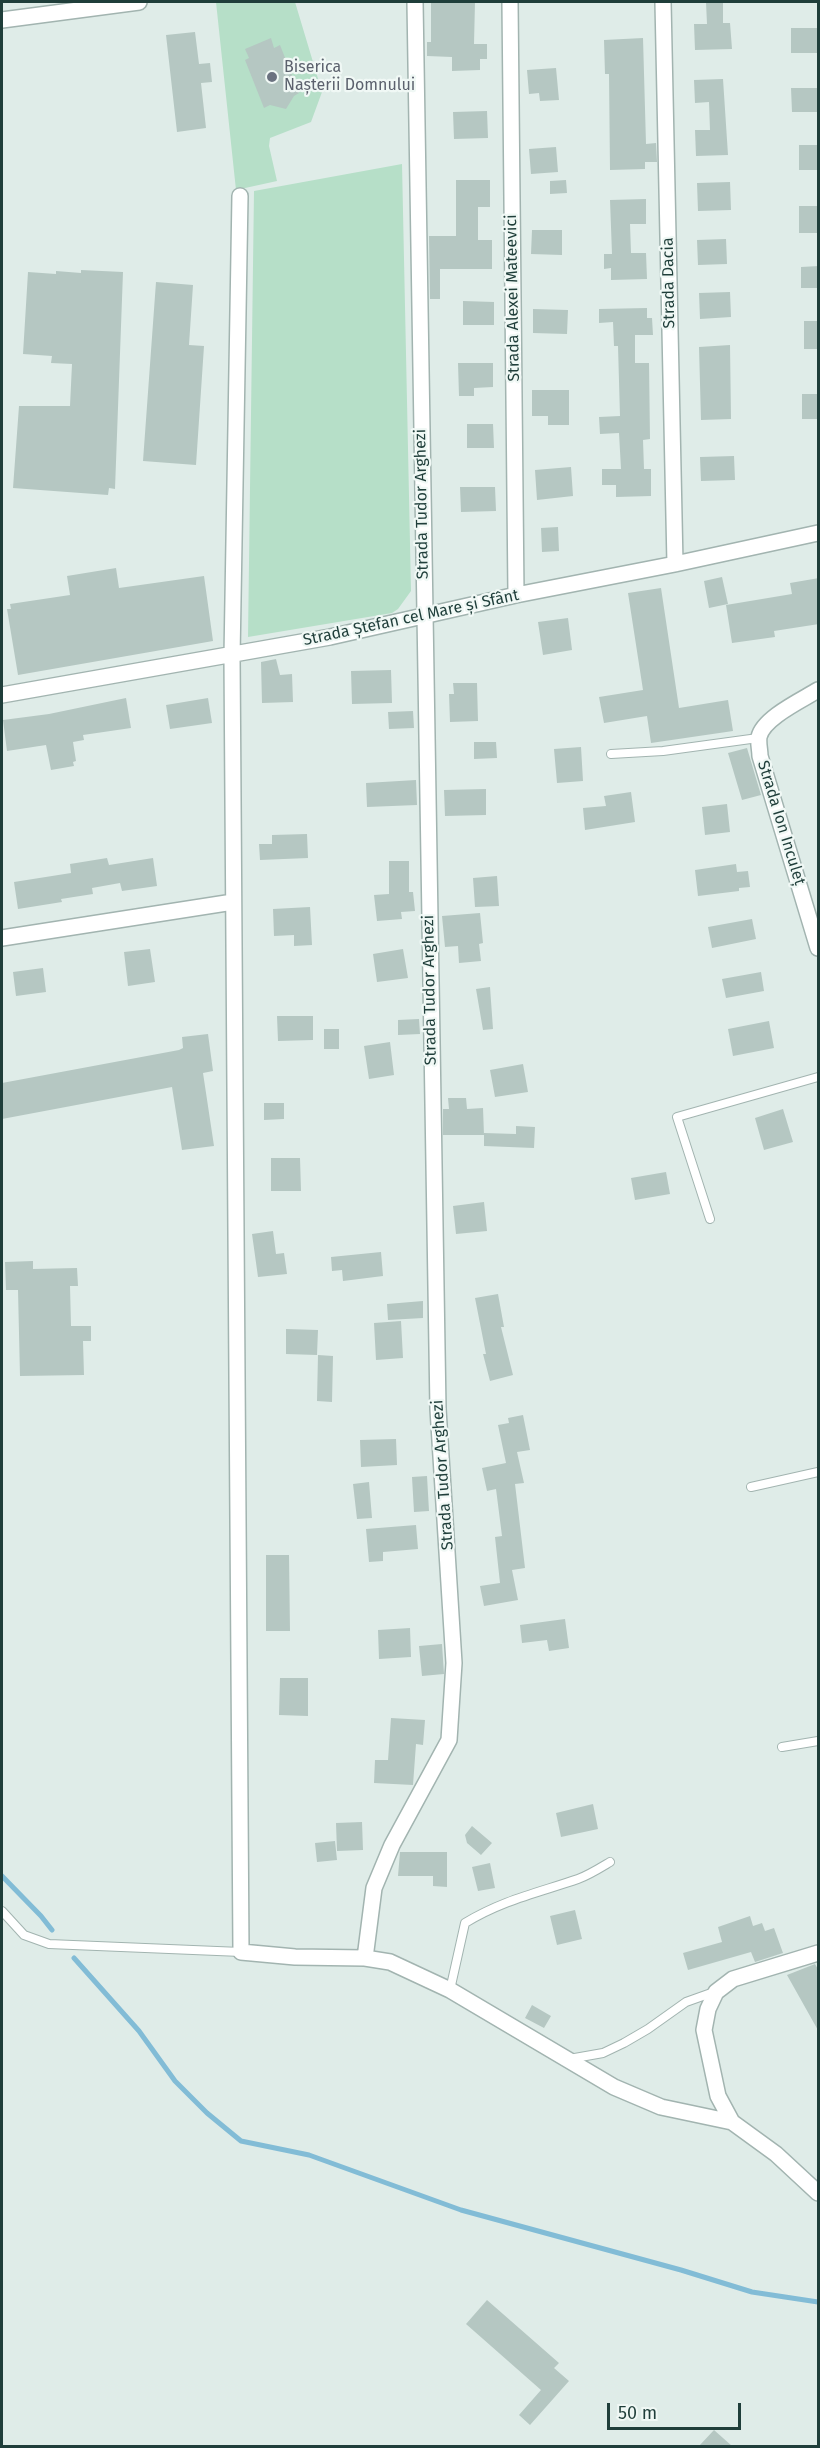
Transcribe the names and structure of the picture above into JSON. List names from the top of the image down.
{
  "streets": {
    "street": [
      "Strada Dacia",
      "Strada Alexei Mateevici",
      "Strada Tudor Arghezi",
      "Strada Ștefan cel Mare și Sfânt",
      "Strada Ion Inculeț"
    ]
  },
  "crossings": [
    ["Strada Dacia", "Strada Ștefan cel Mare și Sfânt"],
    ["Strada Alexei Mateevici", "Strada Ștefan cel Mare și Sfânt"],
    ["Strada Tudor Arghezi", "Strada Ștefan cel Mare și Sfânt"]
  ],
  "places": ["Biserica Nașterii Domnului"],
  "scale_bar": "50 m"
}
